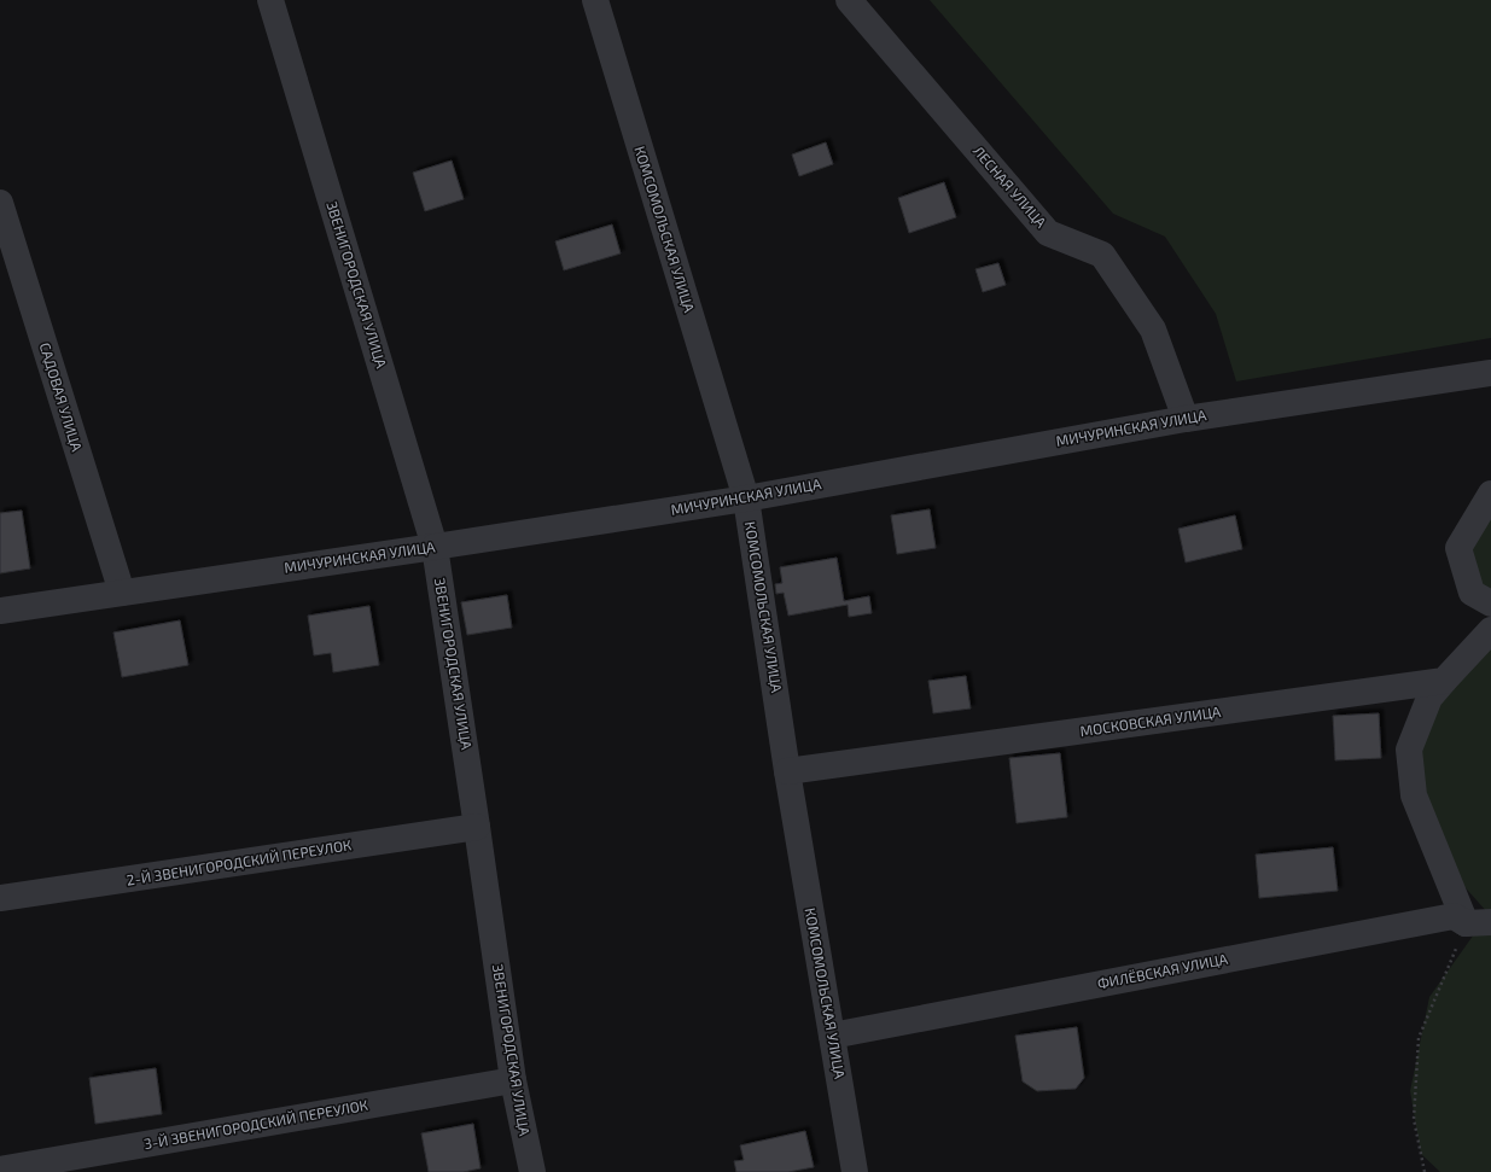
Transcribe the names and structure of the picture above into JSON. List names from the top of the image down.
{
  "streets": {
    "street": [
      "ЛЕСНАЯ УЛИЦА",
      "КОМСОМОЛЬСКАЯ УЛИЦА",
      "ЗВЕНИГОРОДСКАЯ УЛИЦА",
      "САДОВАЯ УЛИЦА",
      "МИЧУРИНСКАЯ УЛИЦА",
      "МОСКОВСКАЯ УЛИЦА",
      "2-Й ЗВЕНИГОРОДСКИЙ ПЕРЕУЛОК",
      "ФИЛЁВСКАЯ УЛИЦА",
      "3-Й ЗВЕНИГОРОДСКИЙ ПЕРЕУЛОК"
    ]
  },
  "crossings": [
    ["ЛЕСНАЯ УЛИЦА", "МИЧУРИНСКАЯ УЛИЦА"],
    ["КОМСОМОЛЬСКАЯ УЛИЦА", "МИЧУРИНСКАЯ УЛИЦА"],
    ["КОМСОМОЛЬСКАЯ УЛИЦА", "МОСКОВСКАЯ УЛИЦА"],
    ["КОМСОМОЛЬСКАЯ УЛИЦА", "ФИЛЁВСКАЯ УЛИЦА"],
    ["ЗВЕНИГОРОДСКАЯ УЛИЦА", "МИЧУРИНСКАЯ УЛИЦА"],
    ["ЗВЕНИГОРОДСКАЯ УЛИЦА", "2-Й ЗВЕНИГОРОДСКИЙ ПЕРЕУЛОК"],
    ["ЗВЕНИГОРОДСКАЯ УЛИЦА", "3-Й ЗВЕНИГОРОДСКИЙ ПЕРЕУЛОК"],
    ["САДОВАЯ УЛИЦА", "МИЧУРИНСКАЯ УЛИЦА"]
  ]
}
